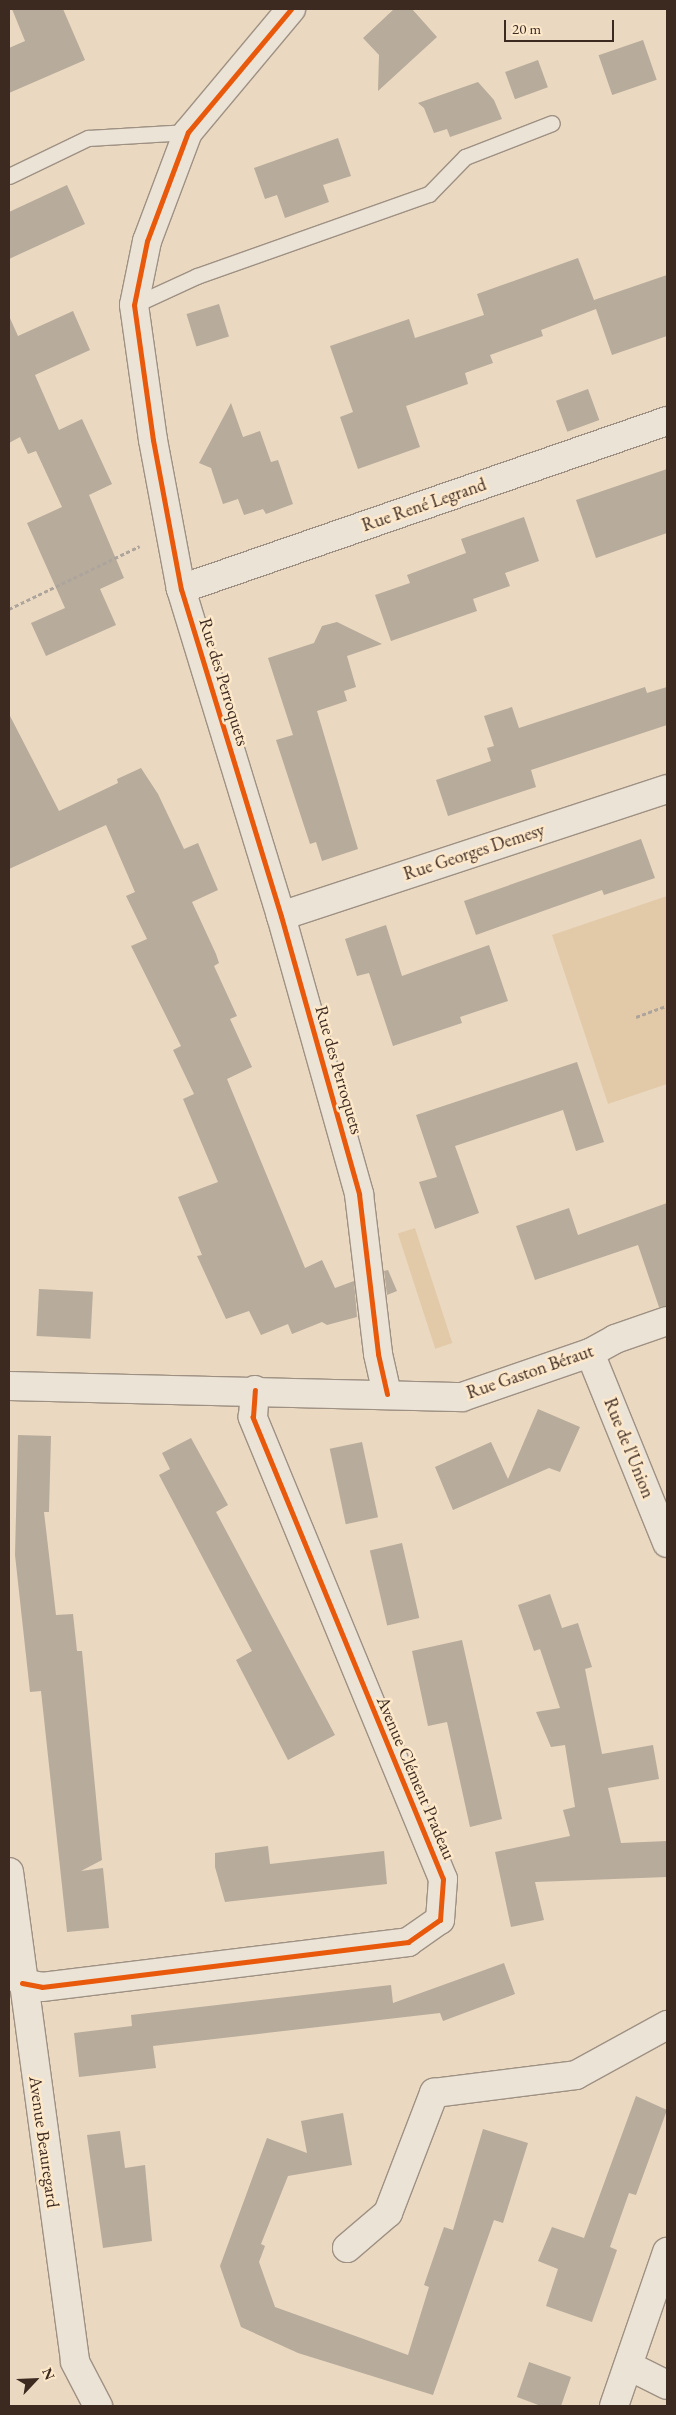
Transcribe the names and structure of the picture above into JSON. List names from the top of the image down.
{
  "streets": {
    "street": [
      "Rue René Legrand",
      "Rue des Perroquets",
      "Rue Georges Demesy",
      "Rue Gaston Béraut",
      "Rue de l'Union",
      "Avenue Clément Pradeau",
      "Avenue Beauregard"
    ]
  },
  "crossings": [
    ["Rue René Legrand", "Rue des Perroquets"],
    ["Rue des Perroquets", "Rue Georges Demesy"],
    ["Rue des Perroquets", "Rue Gaston Béraut"],
    ["Rue Gaston Béraut", "Rue de l'Union"],
    ["Avenue Clément Pradeau", "Avenue Beauregard"]
  ],
  "scale_bar": "20 m",
  "north": "top right"
}
